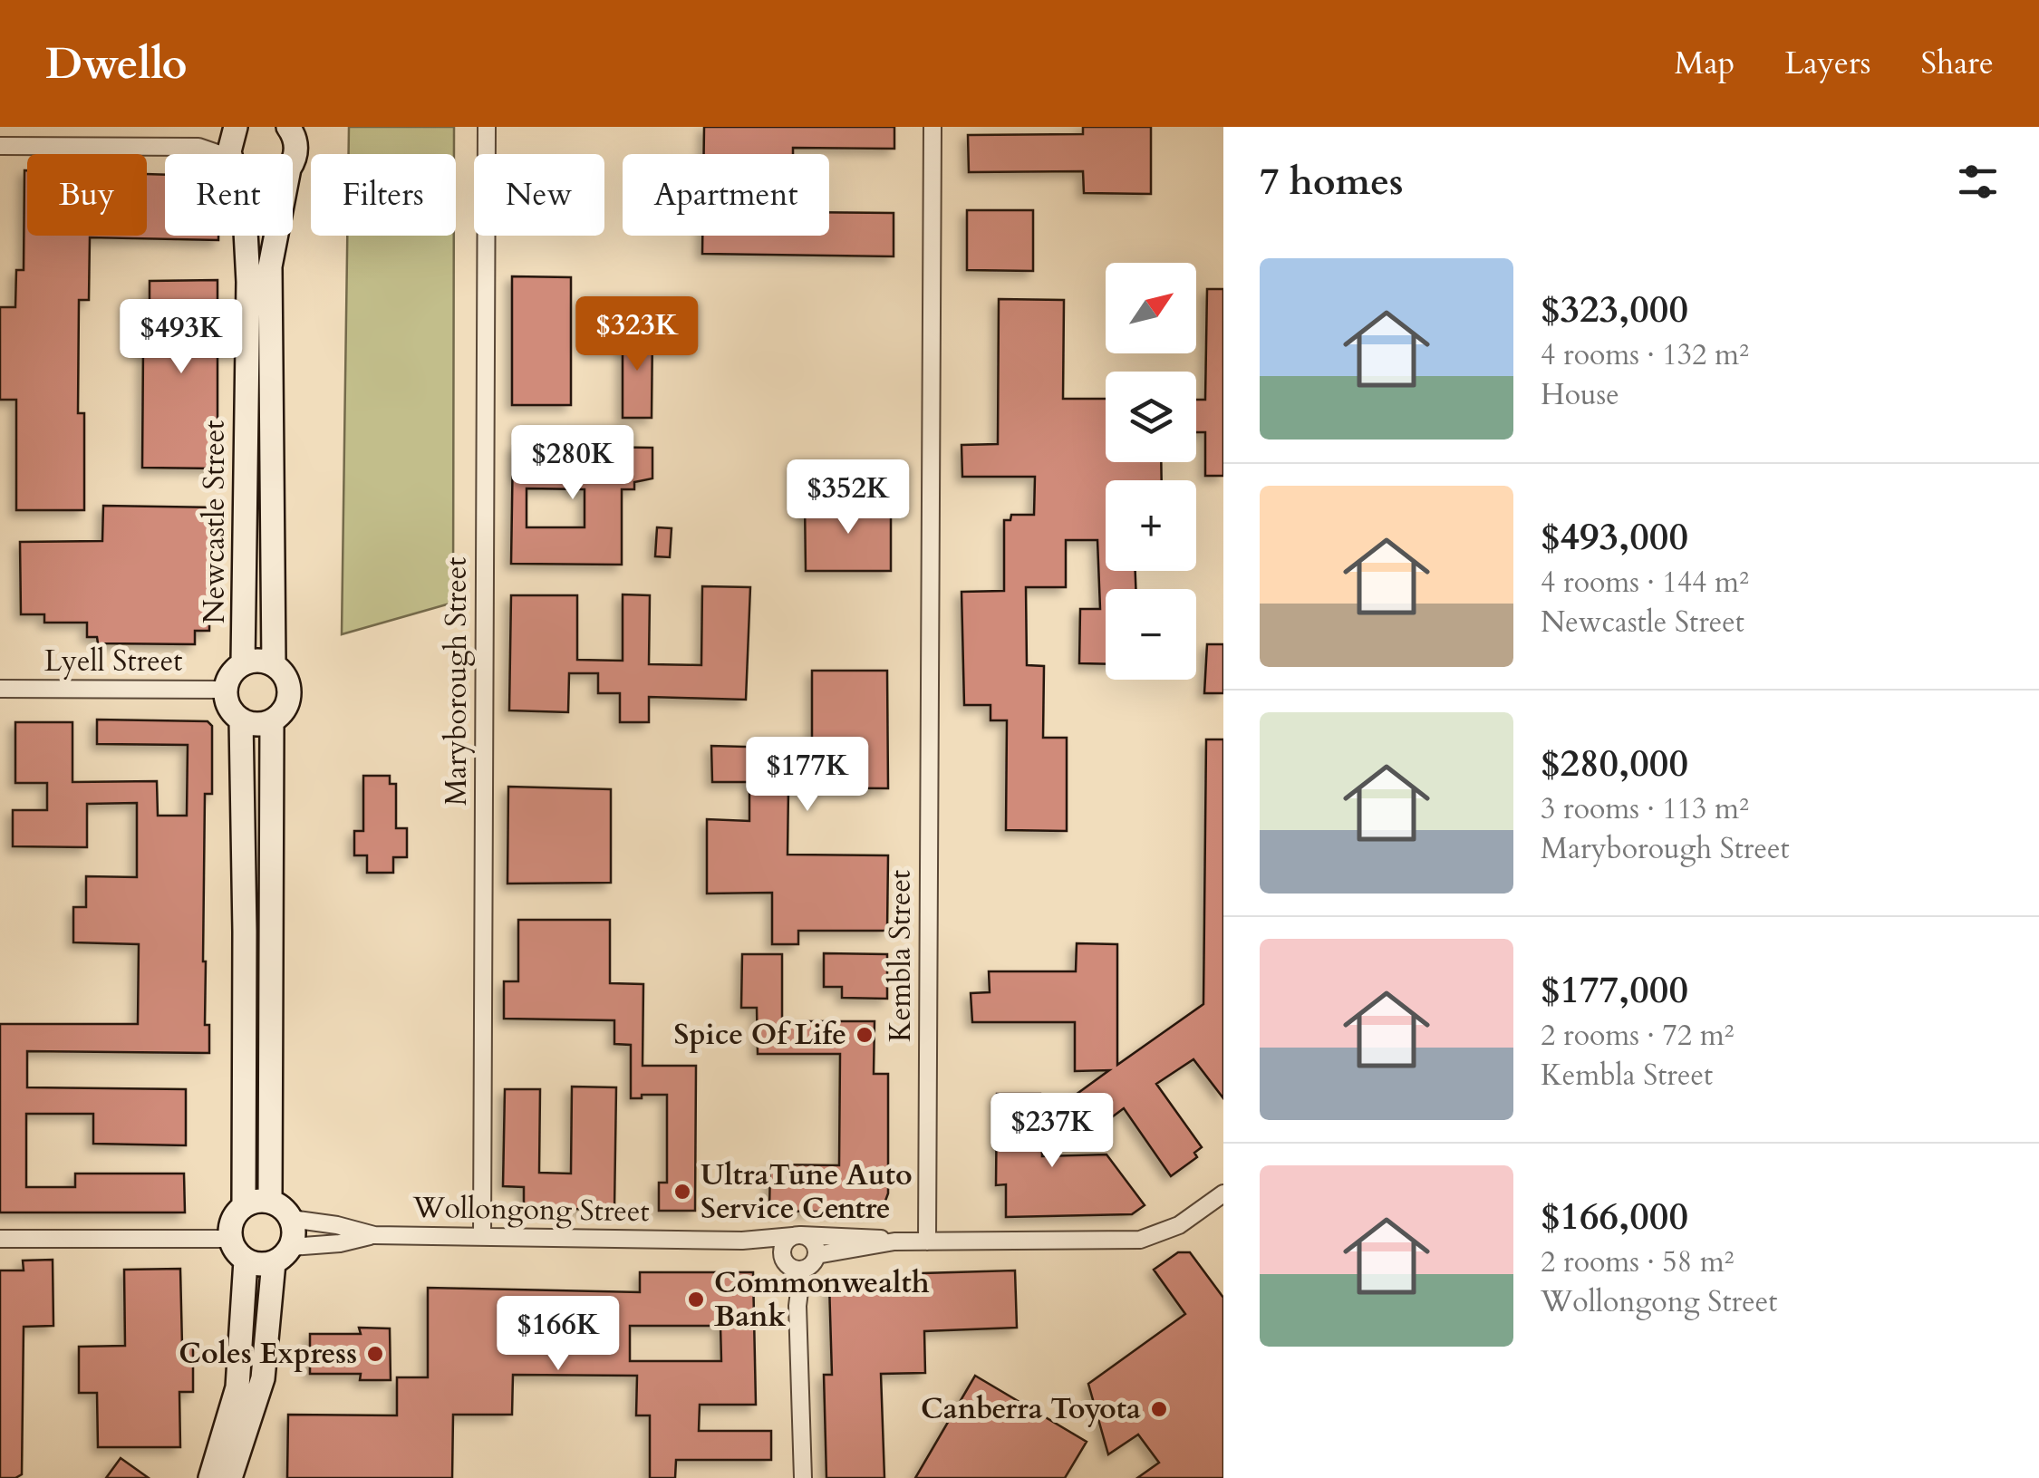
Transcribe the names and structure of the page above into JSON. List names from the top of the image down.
{
  "streets": {
    "main road": ["Newcastle Street"],
    "street": [
      "Lyell Street",
      "Maryborough Street",
      "Kembla Street",
      "Wollongong Street"
    ]
  },
  "crossings": [
    ["Newcastle Street", "Lyell Street"],
    ["Maryborough Street", "Wollongong Street"],
    ["Kembla Street", "Wollongong Street"]
  ],
  "places": [
    "Spice Of Life",
    "UltraTune Auto Service Centre",
    "Commonwealth Bank",
    "Coles Express",
    "Canberra Toyota"
  ],
  "north": "top right",
  "page": {
    "header": "Dwello",
    "nav": ["Map", "Layers", "Share"],
    "heading": "7 homes",
    "chip": [
      "Buy",
      "Rent",
      "Filters",
      "New",
      "Apartment"
    ],
    "list": [
      {
        "name": "$323,000",
        "note": "4 rooms · 132 m² · House"
      },
      {
        "name": "$493,000",
        "note": "4 rooms · 144 m² · Newcastle Street"
      },
      {
        "name": "$280,000",
        "note": "3 rooms · 113 m² · Maryborough Street"
      },
      {
        "name": "$177,000",
        "note": "2 rooms · 72 m² · Kembla Street"
      },
      {
        "name": "$166,000",
        "note": "2 rooms · 58 m² · Wollongong Street"
      }
    ],
    "map_buttons": ["+", "−"],
    "price": [
      "$323K",
      "$493K",
      "$280K",
      "$352K",
      "$177K",
      "$237K",
      "$166K"
    ]
  }
}
